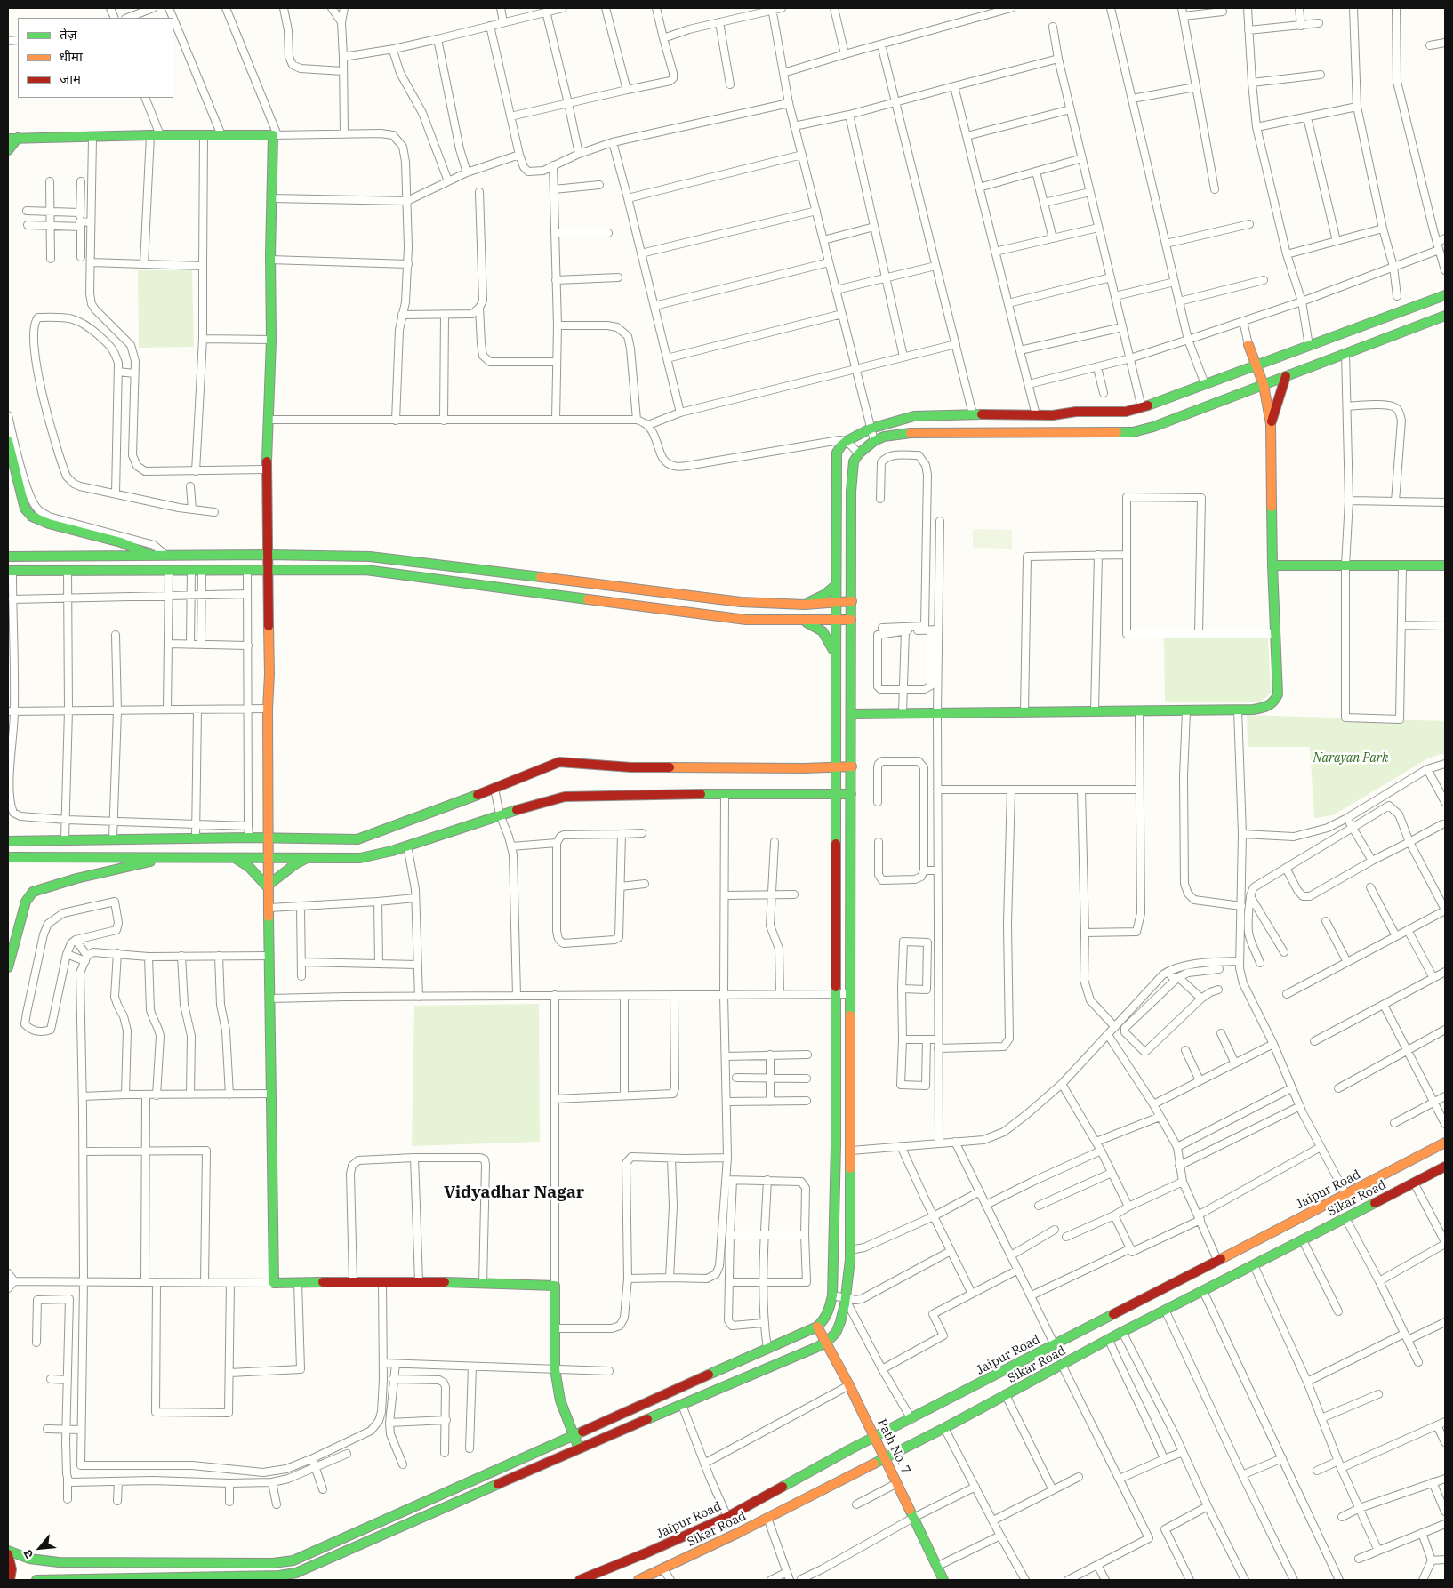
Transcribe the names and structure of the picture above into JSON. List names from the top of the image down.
{
  "streets": {
    "street": ["Jaipur Road", "Sikar Road", "Path No. 7"]
  },
  "crossings": [
    ["Jaipur Road", "Path No. 7"],
    ["Sikar Road", "Path No. 7"]
  ],
  "districts": ["Vidyadhar Nagar"],
  "parks": ["Narayan Park"],
  "legend": ["तेज़", "धीमा", "जाम"],
  "north": "bottom left"
}
